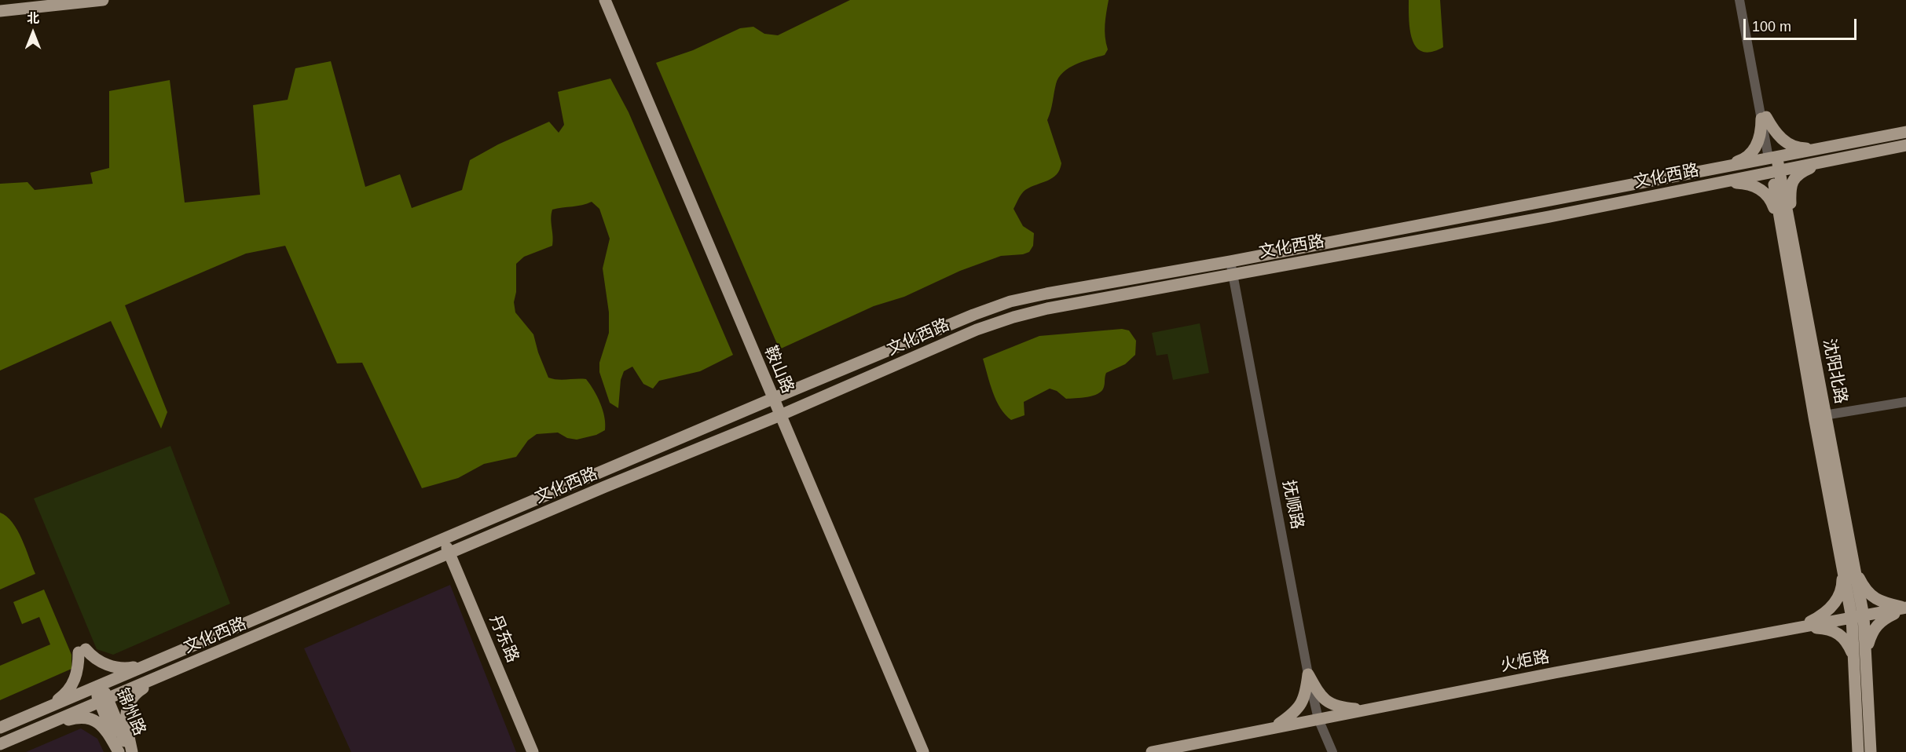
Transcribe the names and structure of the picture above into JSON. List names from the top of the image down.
{
  "streets": {
    "main road": [
      "文化西路",
      "鞍山路",
      "沈阳北路",
      "丹东路",
      "火炬路",
      "锦州路"
    ],
    "street": ["抚顺路"]
  },
  "crossings": [
    ["文化西路", "鞍山路"],
    ["文化西路", "沈阳北路"],
    ["文化西路", "抚顺路"],
    ["文化西路", "丹东路"],
    ["文化西路", "锦州路"],
    ["沈阳北路", "火炬路"],
    ["抚顺路", "火炬路"]
  ],
  "scale_bar": "100 m",
  "north": "top"
}
